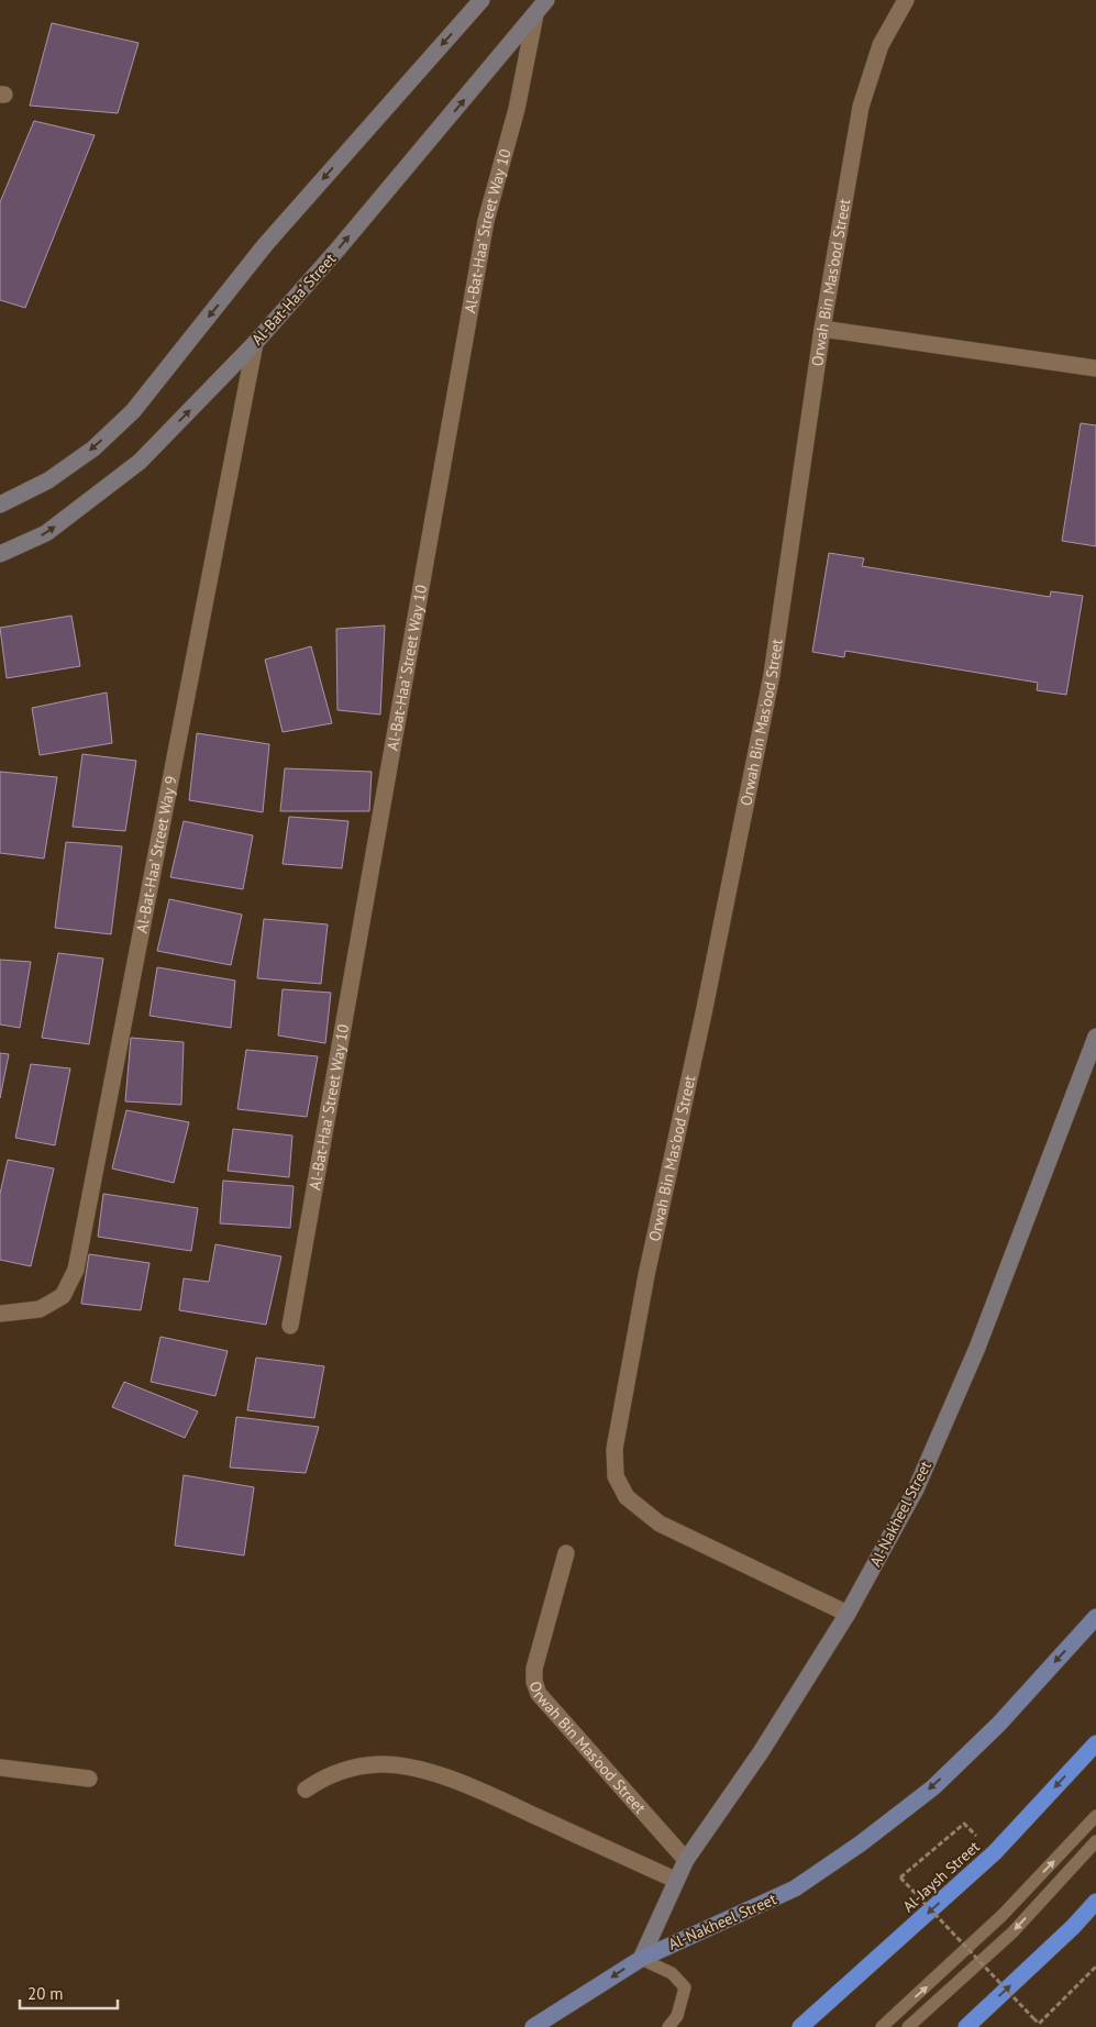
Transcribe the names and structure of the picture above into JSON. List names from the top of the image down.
{
  "streets": {
    "highway": ["Al-Jaysh Street"],
    "main road": ["Al-Nakheel Street"],
    "street": [
      "Al-Bat-Haa’ Street Way 10",
      "Orwah Bin Mas'ood Street",
      "Al-Bat-Haa’ Street",
      "Al-Bat-Haa’ Street Way 9"
    ]
  },
  "crossings": [
    ["Al-Bat-Haa’ Street Way 10", "Al-Bat-Haa’ Street"],
    ["Orwah Bin Mas'ood Street", "Al-Nakheel Street"],
    ["Al-Bat-Haa’ Street", "Al-Bat-Haa’ Street Way 9"]
  ],
  "one_way": ["Al-Nakheel Street"],
  "scale_bar": "20 m"
}
